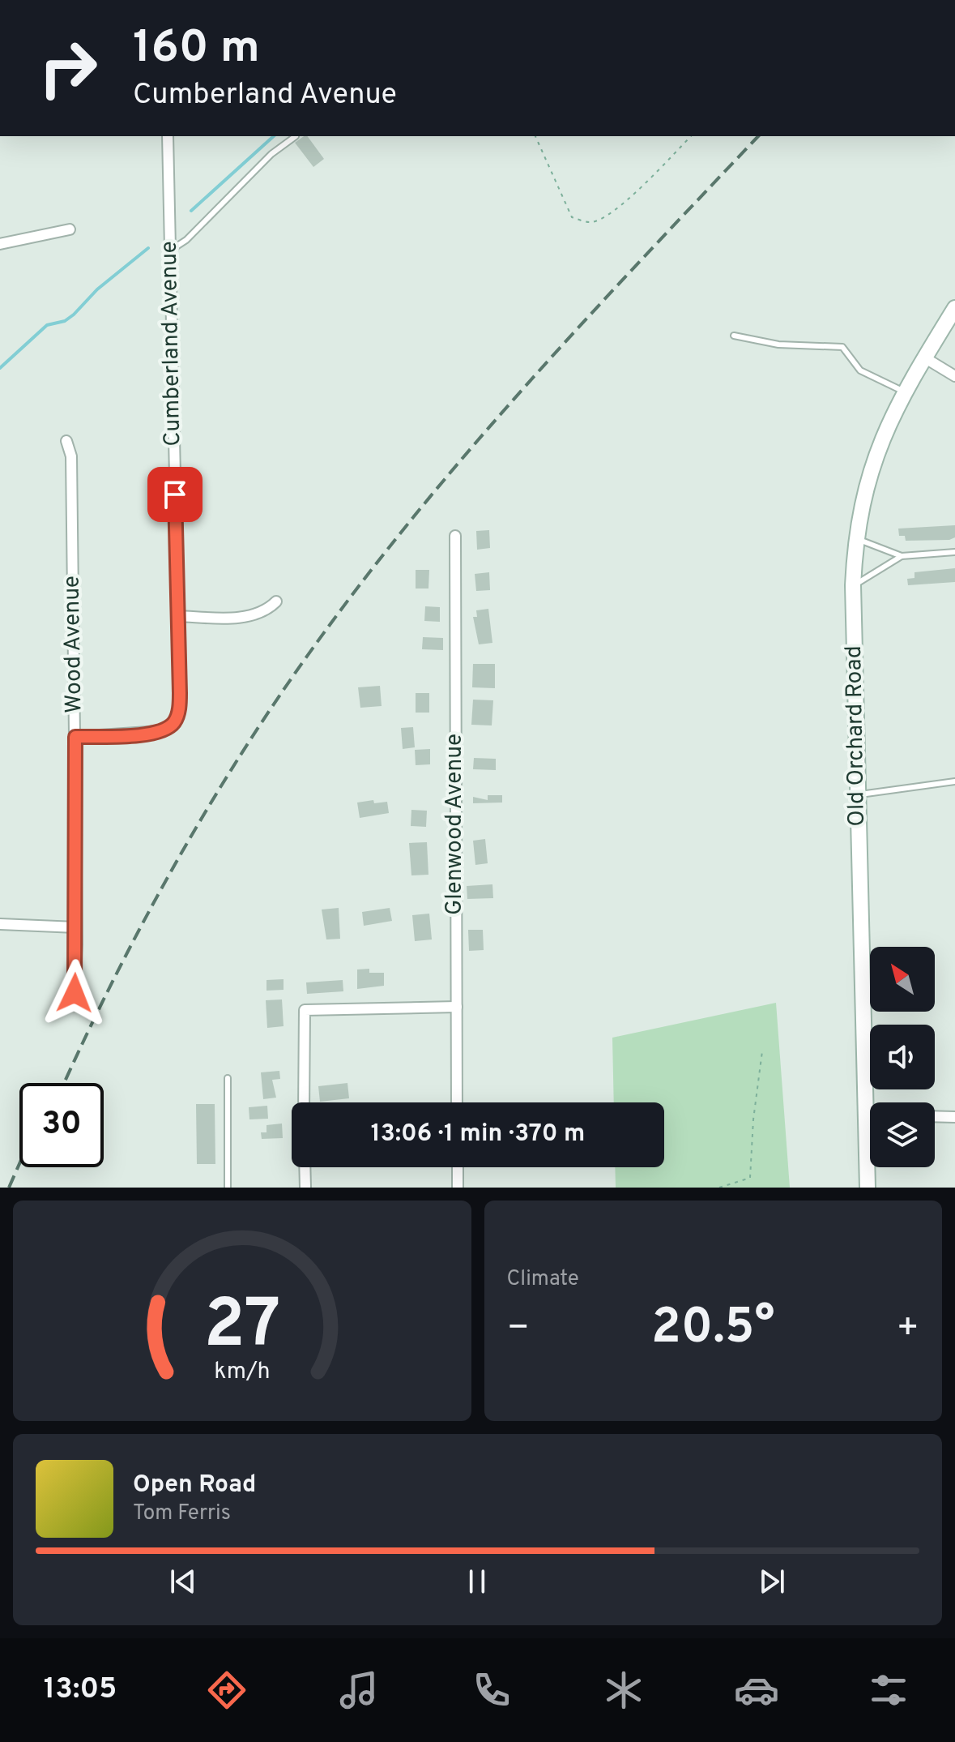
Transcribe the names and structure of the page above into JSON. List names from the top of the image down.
{
  "streets": {
    "street": [
      "Cumberland Avenue",
      "Wood Avenue",
      "Old Orchard Road",
      "Glenwood Avenue"
    ]
  },
  "crossings": [
    ["Cumberland Avenue", "Wood Avenue"]
  ],
  "north": "top left",
  "page": {
    "turn": ["160 m", "Cumberland Avenue"],
    "limit": "30",
    "trip": "13:06 · 1 min · 370 m",
    "tile": "Climate",
    "heat": ["−", "20.5°", "+"],
    "song": ["Open Road", "Tom Ferris"],
    "tabs": "13:05",
    "gauge": ["27", "km/h"]
  }
}
